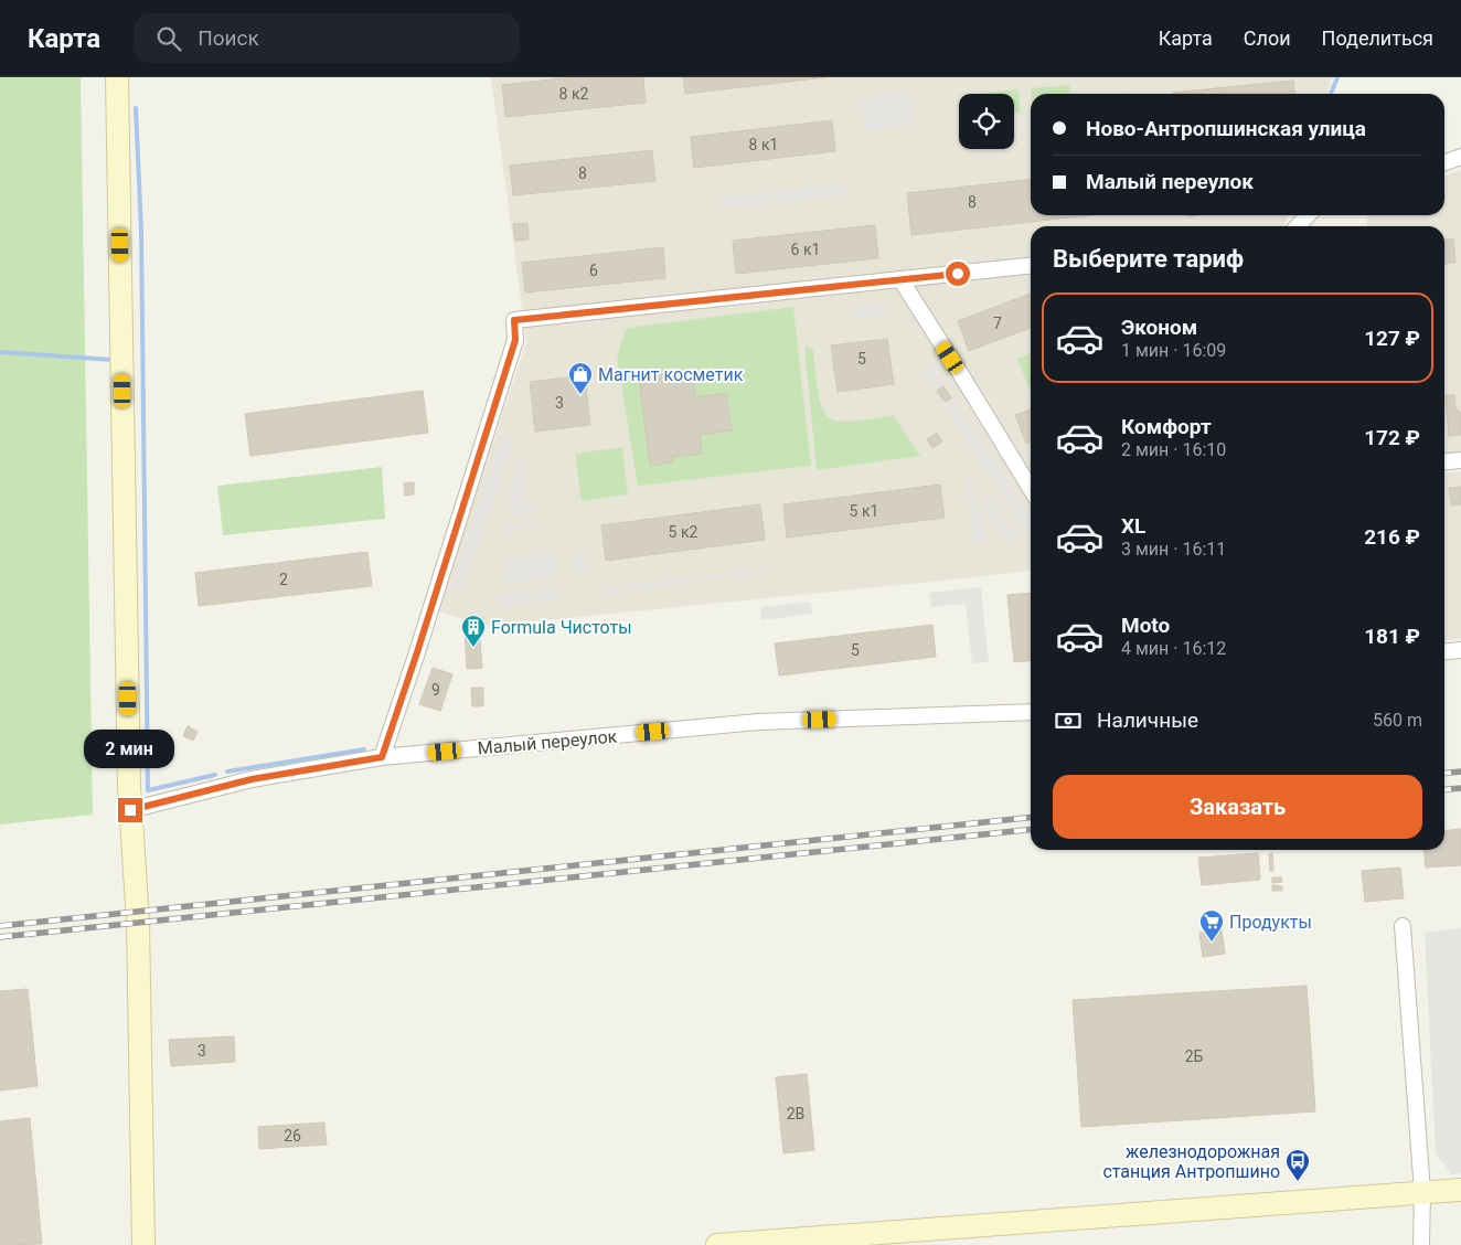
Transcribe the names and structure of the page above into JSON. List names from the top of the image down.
{
  "streets": {
    "street": ["Малый переулок"]
  },
  "places": {
    "shop": ["Магнит косметик"],
    "building": ["Formula Чистоты"],
    "supermarket": ["Продукты"],
    "bus stop": ["железнодорожная станция Антропшино"]
  },
  "house_numbers": [
    "8 к2",
    "8 к1",
    "8",
    "8",
    "6 к1",
    "6",
    "7",
    "5",
    "3",
    "5 к1",
    "5 к2",
    "2",
    "5",
    "9",
    "3",
    "2Б",
    "2В",
    "26"
  ],
  "page": {
    "header": "Карта",
    "search": "Поиск",
    "nav": ["Карта", "Слои", "Поделиться"],
    "banner": ["Ново-Антропшинская улица", "Малый переулок"],
    "heading": "Выберите тариф",
    "list": [
      {
        "name": "Эконом",
        "note": "1 мин · 16:09",
        "value": "127 ₽"
      },
      {
        "name": "Комфорт",
        "note": "2 мин · 16:10",
        "value": "172 ₽"
      },
      {
        "name": "XL",
        "note": "3 мин · 16:11",
        "value": "216 ₽"
      },
      {
        "name": "Moto",
        "note": "4 мин · 16:12",
        "value": "181 ₽"
      }
    ],
    "pay": ["Наличные", "560 m"],
    "bubble": "2 мин",
    "buttons": "Заказать"
  }
}
